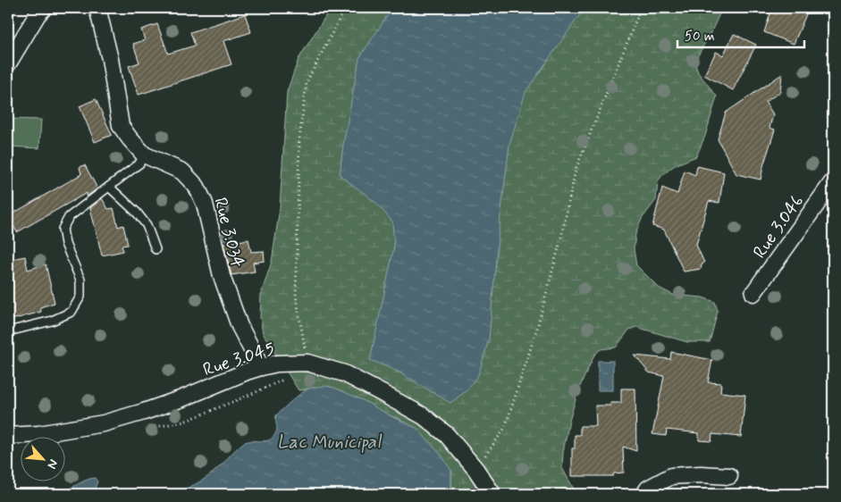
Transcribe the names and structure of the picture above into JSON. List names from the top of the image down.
{
  "streets": {
    "street": ["Rue 3.046", "Rue 3.034", "Rue 3.045"]
  },
  "crossings": [
    ["Rue 3.034", "Rue 3.045"]
  ],
  "water": ["Lac Municipal"],
  "scale_bar": "50 m",
  "north": "bottom right"
}
